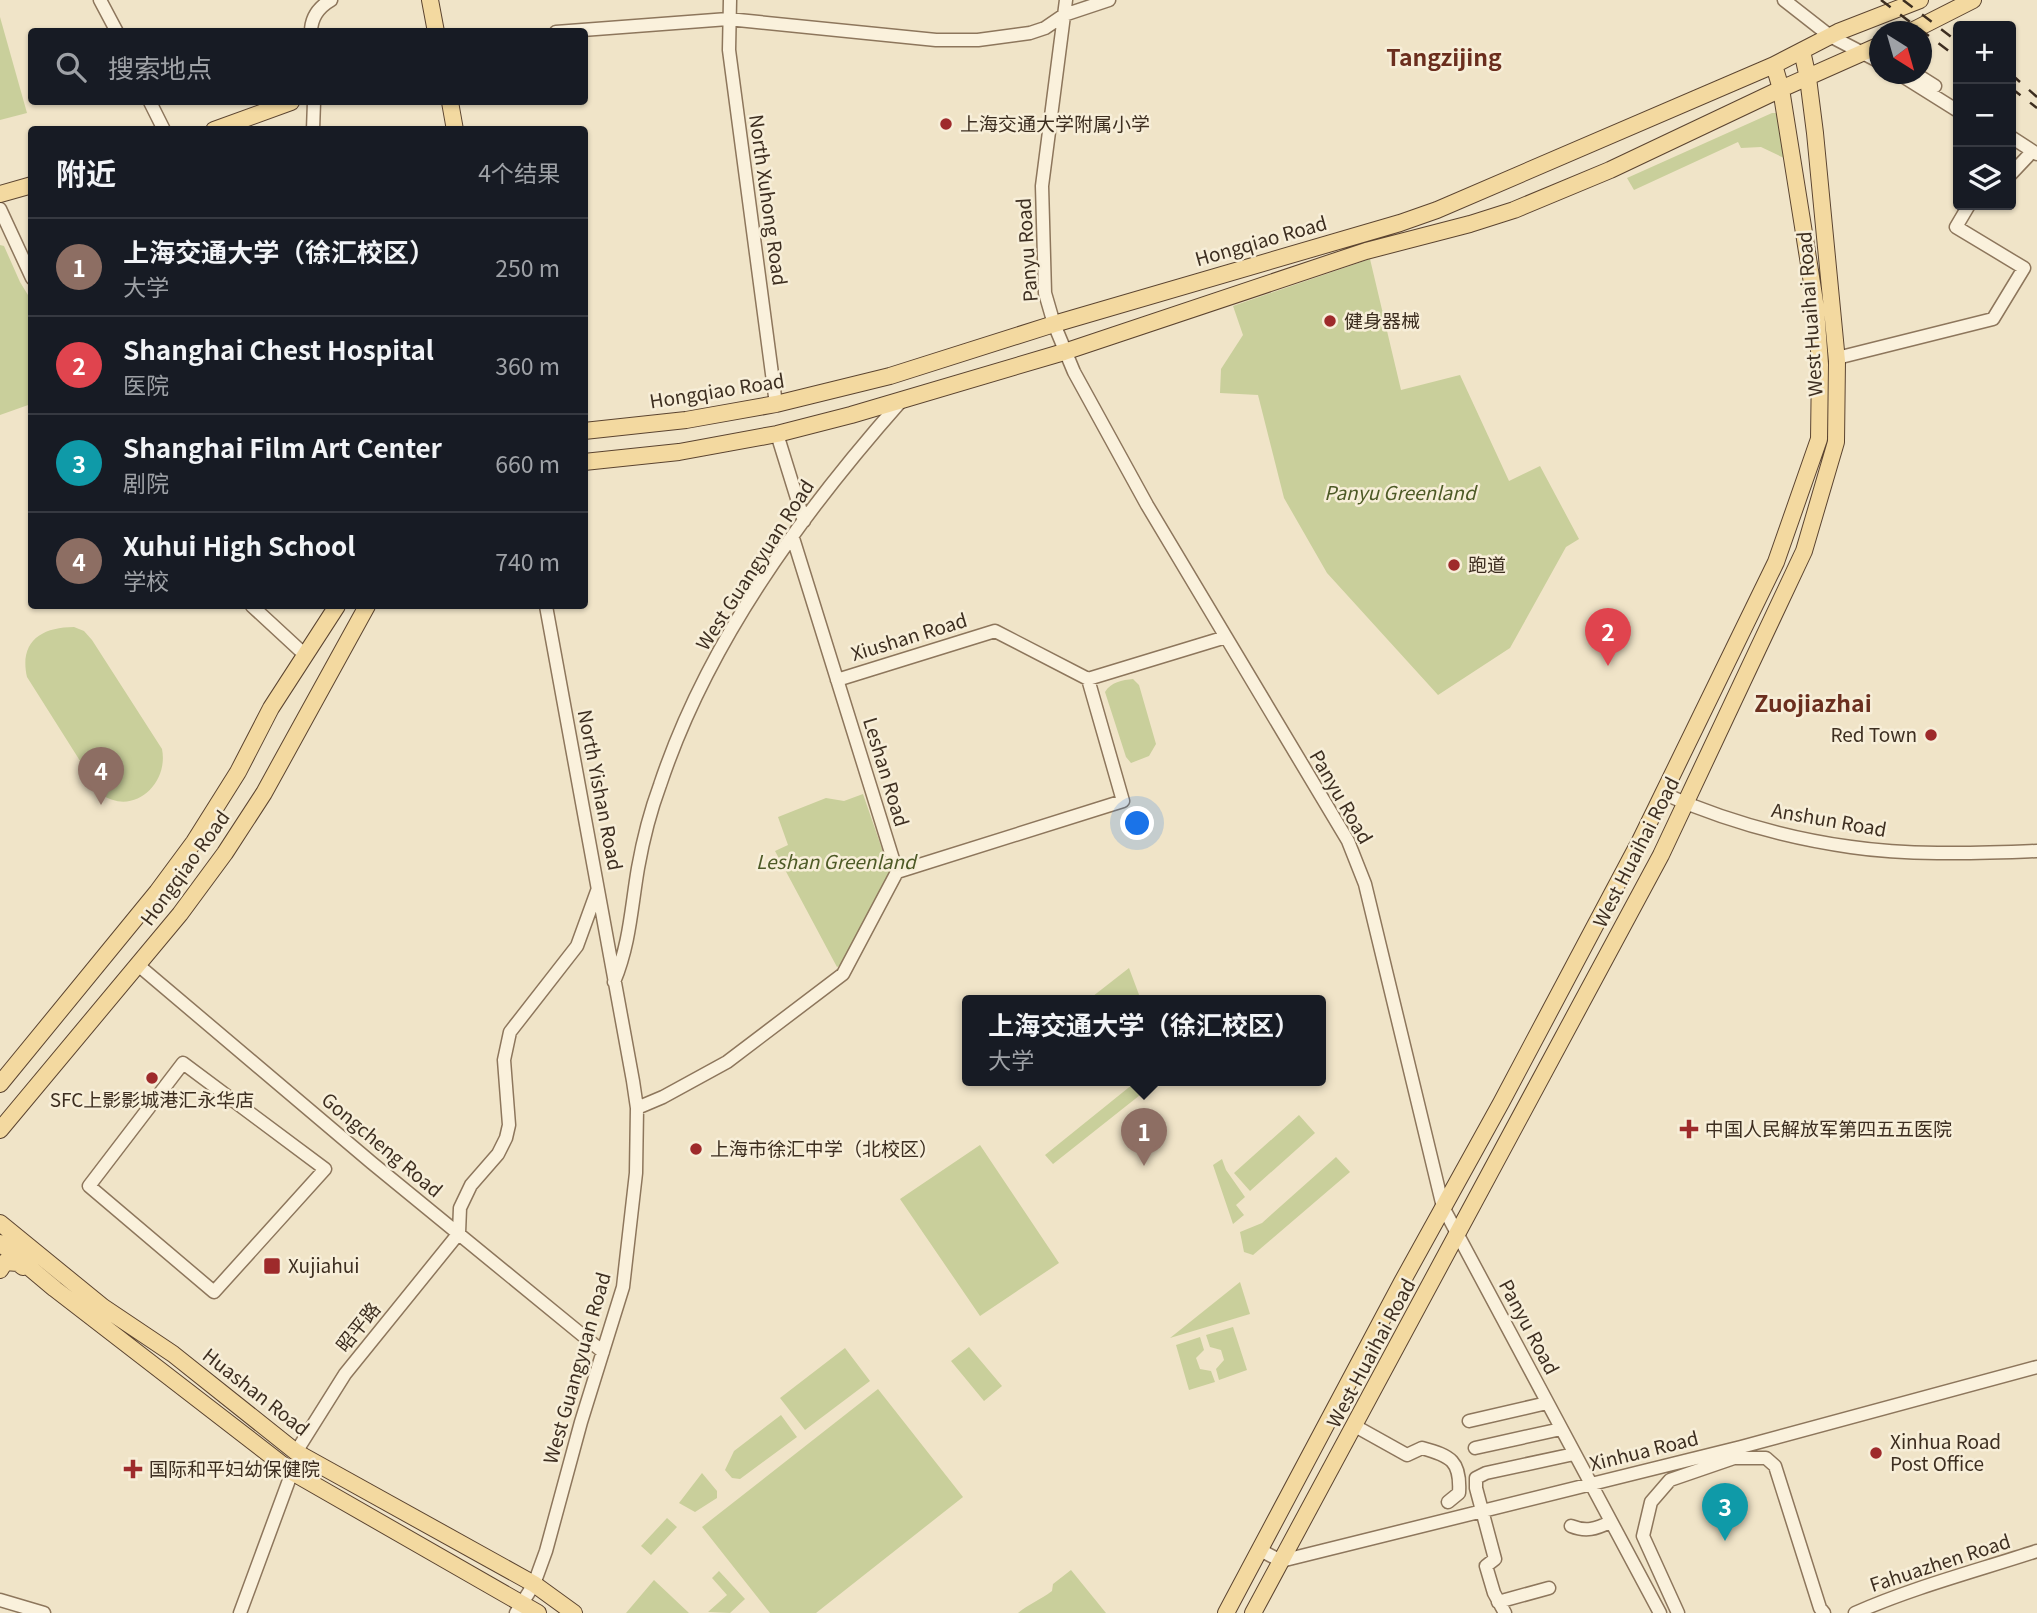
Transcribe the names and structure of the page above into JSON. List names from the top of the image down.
{
  "streets": {
    "main road": ["Hongqiao Road", "West Huaihai Road", "Huashan Road"],
    "street": [
      "North Xuhong Road",
      "Panyu Road",
      "West Guangyuan Road",
      "Xiushan Road",
      "Leshan Road",
      "North Yishan Road",
      "Anshun Road",
      "Gongcheng Road",
      "昭平路",
      "Xinhua Road",
      "Fahuazhen Road"
    ]
  },
  "crossings": [
    ["North Xuhong Road", "Hongqiao Road"],
    ["Hongqiao Road", "Panyu Road"],
    ["Hongqiao Road", "West Huaihai Road"],
    ["Hongqiao Road", "Gongcheng Road"],
    ["Panyu Road", "West Huaihai Road"],
    ["Panyu Road", "Xinhua Road"],
    ["West Huaihai Road", "Anshun Road"],
    ["West Huaihai Road", "Xinhua Road"],
    ["West Guangyuan Road", "Leshan Road"],
    ["West Guangyuan Road", "North Yishan Road"],
    ["West Guangyuan Road", "Gongcheng Road"],
    ["West Guangyuan Road", "Huashan Road"],
    ["Xiushan Road", "Leshan Road"],
    ["Gongcheng Road", "昭平路"],
    ["昭平路", "Huashan Road"]
  ],
  "districts": ["Tangzijing", "Zuojiazhai"],
  "parks": ["Panyu Greenland", "Leshan Greenland"],
  "places": {
    "other": [
      "上海交通大学附属小学",
      "健身器械",
      "跑道",
      "Red Town",
      "SFC上影影城港汇永华店",
      "上海市徐汇中学（北校区）",
      "Xinhua Road Post Office"
    ],
    "health": ["中国人民解放军第四五五医院", "国际和平妇幼保健院"],
    "transit": ["Xujiahui"]
  },
  "north": "bottom right",
  "page": {
    "map_buttons": ["+", "−"],
    "search": "搜索地点",
    "heading": ["附近", "4个结果"],
    "list": [
      {
        "mark": "1",
        "name": "上海交通大学（徐汇校区）",
        "note": "大学",
        "value": "250 m"
      },
      {
        "mark": "2",
        "name": "Shanghai Chest Hospital",
        "note": "医院",
        "value": "360 m"
      },
      {
        "mark": "3",
        "name": "Shanghai Film Art Center",
        "note": "剧院",
        "value": "660 m"
      },
      {
        "mark": "4",
        "name": "Xuhui High School",
        "note": "学校",
        "value": "740 m"
      }
    ],
    "pins": [
      "2",
      "4",
      "1",
      "3"
    ],
    "popup": ["上海交通大学（徐汇校区）", "大学"]
  }
}
